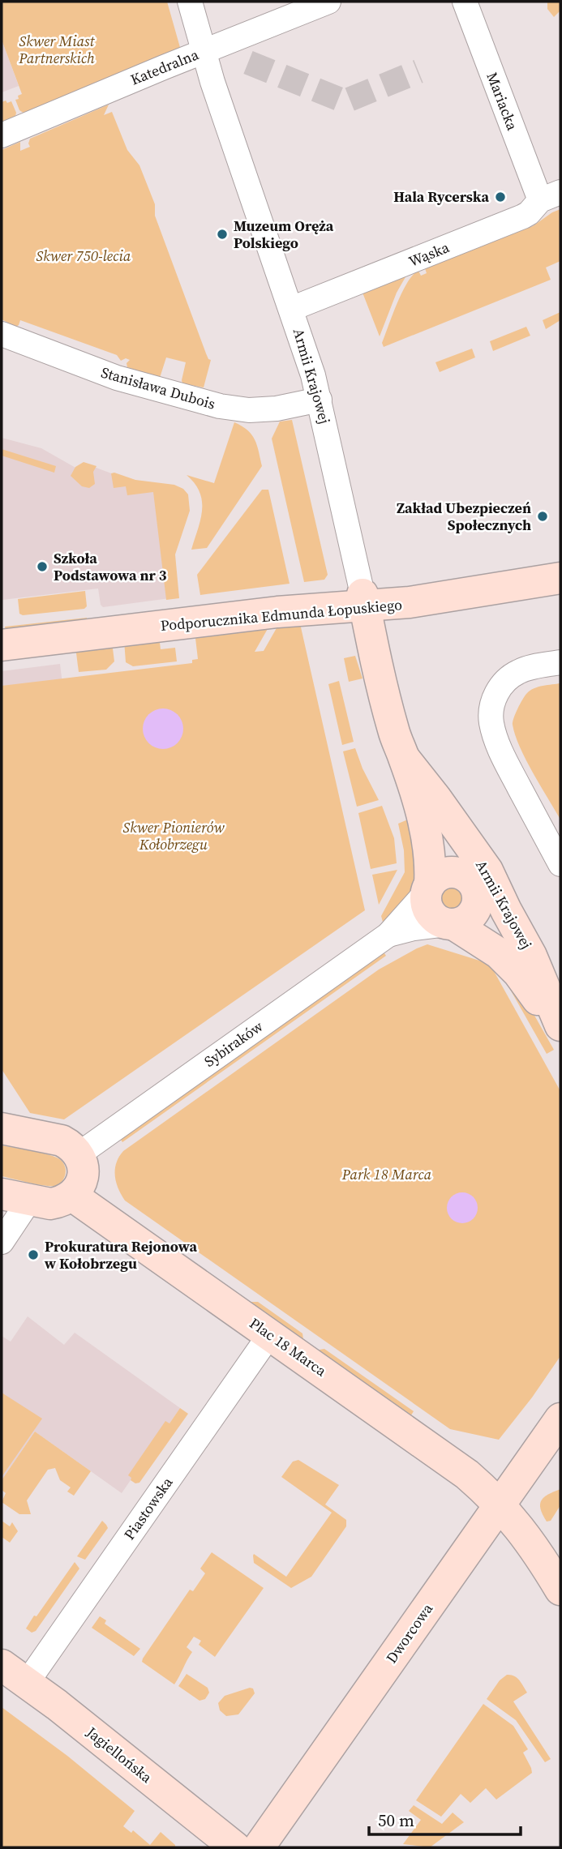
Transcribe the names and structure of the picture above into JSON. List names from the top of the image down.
{
  "streets": {
    "street": [
      "Katedralna",
      "Mariacka",
      "Wąska",
      "Armii Krajowej",
      "Stanisława Dubois",
      "Podporucznika Edmunda Łopuskiego",
      "Sybiraków",
      "Plac 18 Marca",
      "Piastowska",
      "Dworcowa",
      "Jagiellońska"
    ]
  },
  "crossings": [
    ["Katedralna", "Armii Krajowej"],
    ["Mariacka", "Wąska"],
    ["Wąska", "Armii Krajowej"],
    ["Armii Krajowej", "Stanisława Dubois"],
    ["Armii Krajowej", "Podporucznika Edmunda Łopuskiego"],
    ["Armii Krajowej", "Sybiraków"],
    ["Plac 18 Marca", "Piastowska"],
    ["Plac 18 Marca", "Dworcowa"],
    ["Piastowska", "Jagiellońska"]
  ],
  "parks": [
    "Skwer Miast Partnerskich",
    "Skwer 750-lecia",
    "Skwer Pionierów Kołobrzegu",
    "Park 18 Marca"
  ],
  "places": [
    "Hala Rycerska",
    "Muzeum Oręża Polskiego",
    "Zakład Ubezpieczeń Społecznych",
    "Szkoła Podstawowa nr 3",
    "Prokuratura Rejonowa w Kołobrzegu"
  ],
  "scale_bar": "50 m"
}
